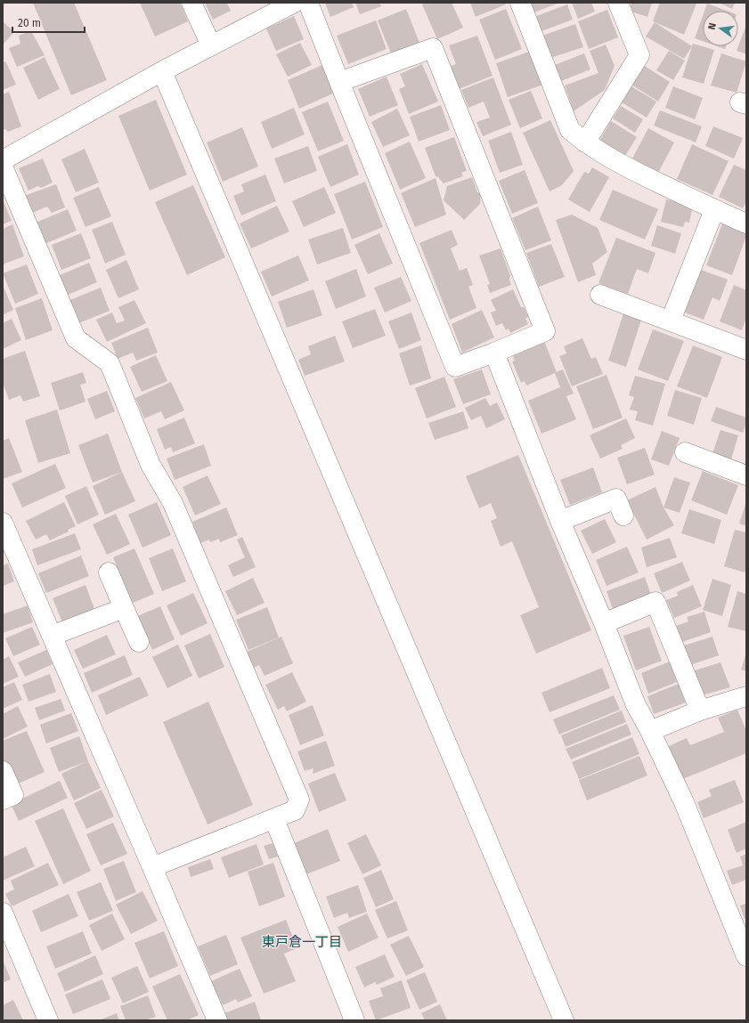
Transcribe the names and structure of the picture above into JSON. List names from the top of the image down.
{
  "districts": ["東戸倉一丁目"],
  "scale_bar": "20 m",
  "north": "left"
}
